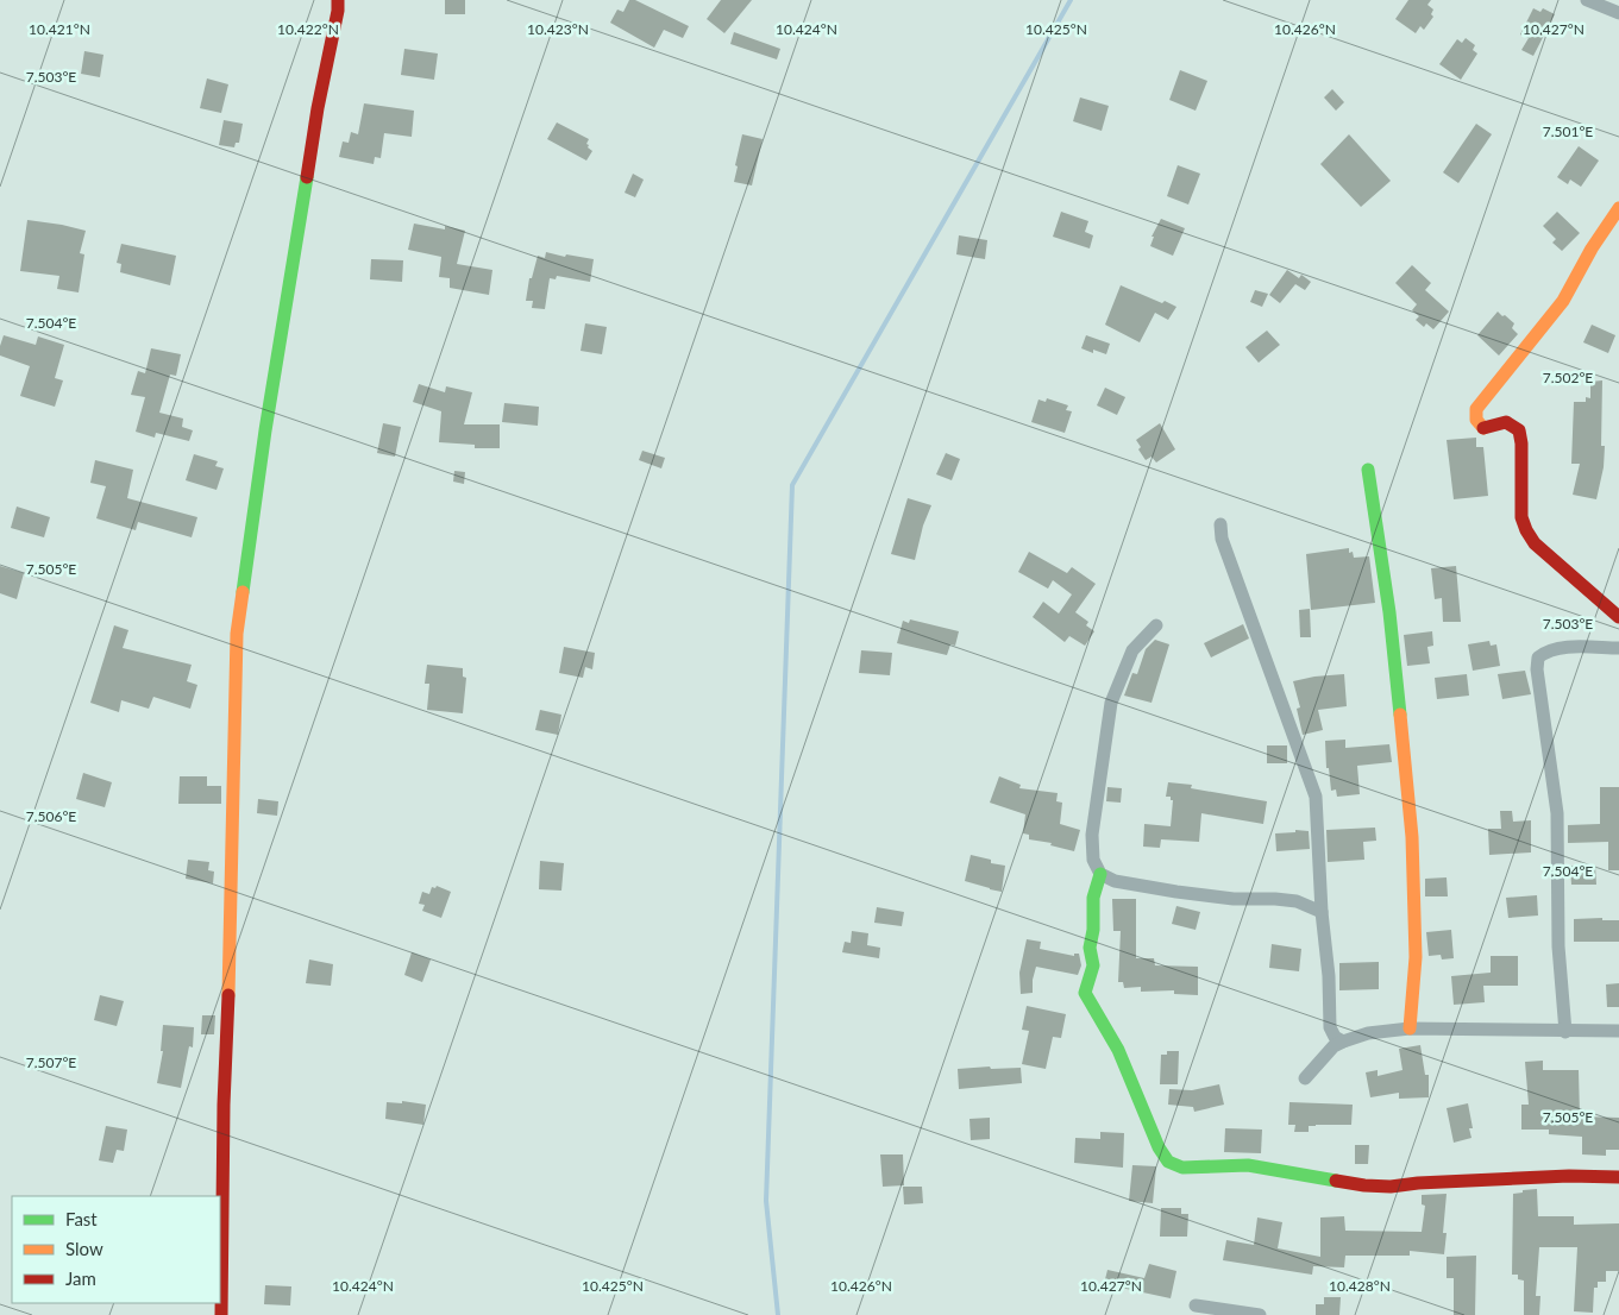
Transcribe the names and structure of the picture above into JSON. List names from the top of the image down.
{
  "legend": ["Fast", "Slow", "Jam"],
  "coordinates": [
    "10.422°N",
    "10.427°N",
    "10.421°N",
    "10.423°N",
    "10.424°N",
    "10.425°N",
    "10.426°N",
    "7.503°E",
    "7.501°E",
    "7.504°E",
    "7.502°E",
    "7.505°E",
    "7.506°E",
    "7.507°E",
    "10.428°N"
  ]
}
